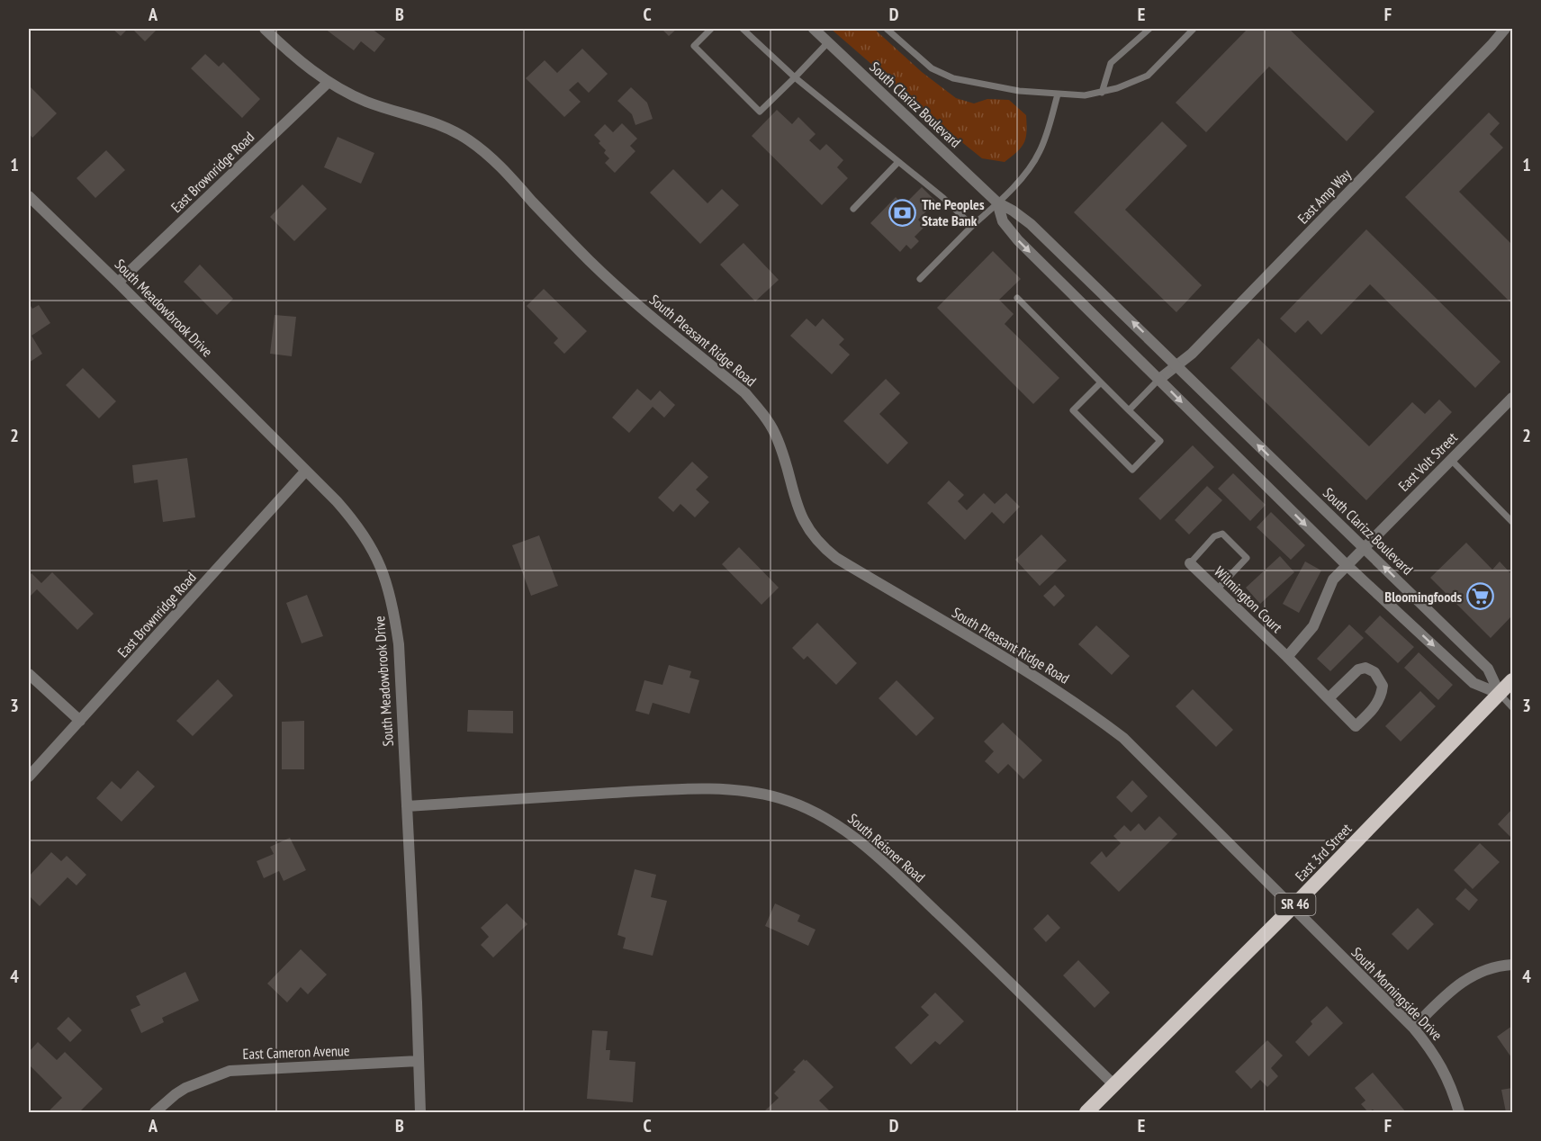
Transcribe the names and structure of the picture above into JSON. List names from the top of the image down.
{
  "streets": {
    "highway": ["East 3rd Street", "SR 46"],
    "street": [
      "South Clarizz Boulevard",
      "East Brownridge Road",
      "East Amp Way",
      "South Meadowbrook Drive",
      "South Pleasant Ridge Road",
      "East Volt Street",
      "Wilmington Court",
      "South Reisner Road",
      "South Morningside Drive",
      "East Cameron Avenue"
    ]
  },
  "crossings": [
    ["South Clarizz Boulevard", "East Amp Way"],
    ["South Clarizz Boulevard", "East Volt Street"],
    ["South Clarizz Boulevard", "East 3rd Street"],
    ["East Brownridge Road", "South Meadowbrook Drive"],
    ["East Brownridge Road", "South Pleasant Ridge Road"],
    ["South Meadowbrook Drive", "South Reisner Road"],
    ["South Meadowbrook Drive", "East Cameron Avenue"],
    ["South Pleasant Ridge Road", "East 3rd Street"],
    ["South Pleasant Ridge Road", "South Morningside Drive"],
    ["South Reisner Road", "East 3rd Street"],
    ["East 3rd Street", "South Morningside Drive"]
  ],
  "places": {
    "bank": ["The Peoples State Bank"],
    "supermarket": ["Bloomingfoods"]
  },
  "grid": {
    "columns": [
      "A",
      "B",
      "C",
      "D",
      "E",
      "F"
    ],
    "rows": [
      "1",
      "2",
      "3",
      "4"
    ]
  }
}
